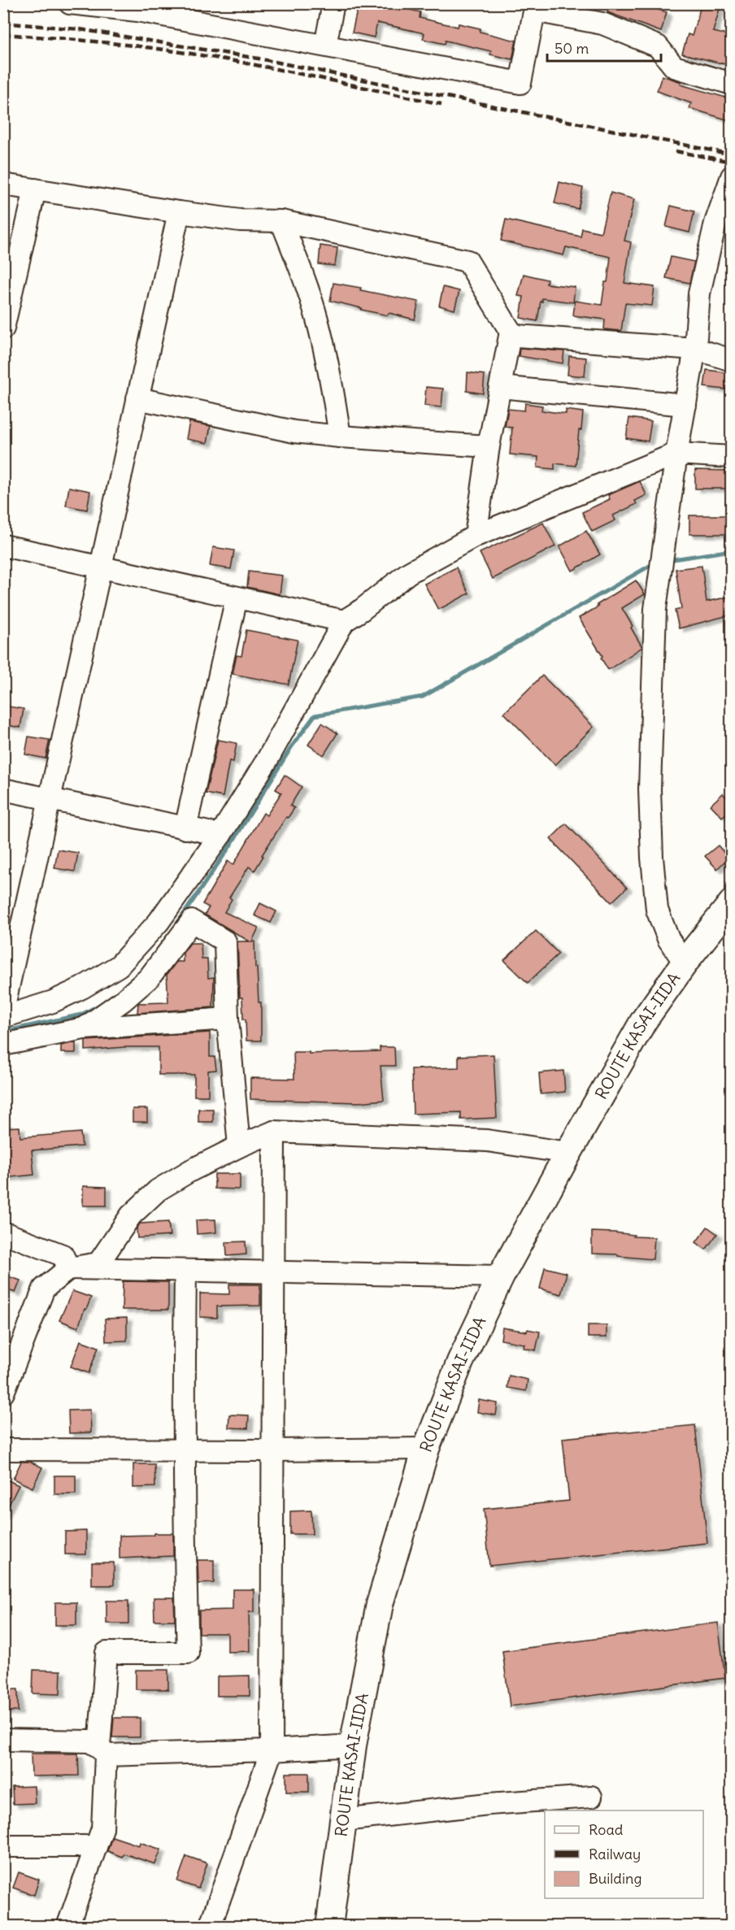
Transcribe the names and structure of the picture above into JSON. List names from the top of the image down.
{
  "streets": {
    "main road": ["ROUTE KASAI-IIDA"]
  },
  "legend": ["Road", "Railway", "Building"],
  "scale_bar": "50 m"
}
